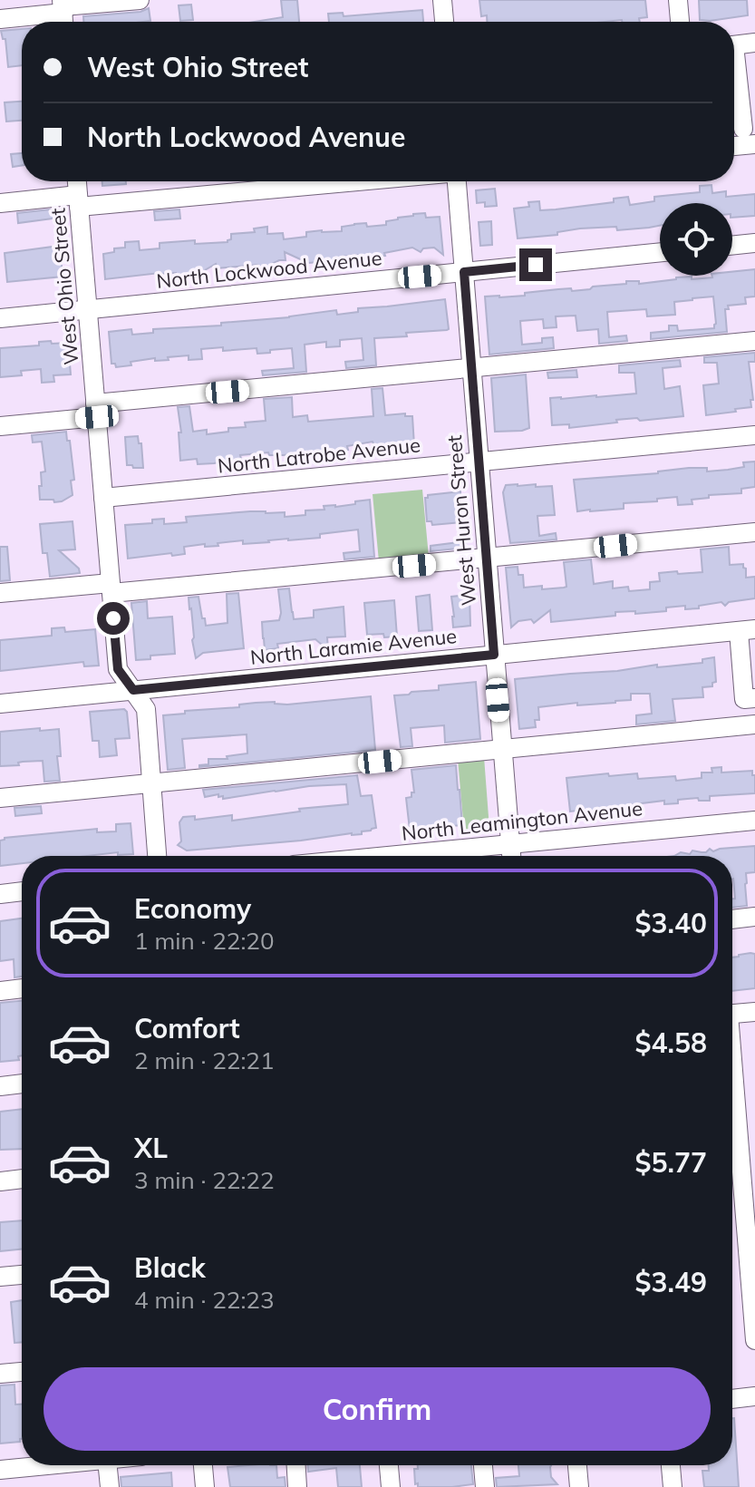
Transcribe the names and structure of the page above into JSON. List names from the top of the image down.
{
  "streets": {
    "street": [
      "North Lockwood Avenue",
      "West Ohio Street",
      "North Latrobe Avenue",
      "West Huron Street",
      "North Laramie Avenue",
      "North Leamington Avenue"
    ]
  },
  "crossings": [
    ["North Lockwood Avenue", "West Ohio Street"],
    ["North Lockwood Avenue", "West Huron Street"],
    ["West Ohio Street", "North Latrobe Avenue"],
    ["West Ohio Street", "North Laramie Avenue"],
    ["North Latrobe Avenue", "West Huron Street"],
    ["West Huron Street", "North Laramie Avenue"],
    ["West Huron Street", "North Leamington Avenue"]
  ],
  "page": {
    "banner": ["West Ohio Street", "North Lockwood Avenue"],
    "list": [
      {
        "name": "Economy",
        "note": "1 min · 22:20",
        "value": "$3.40"
      },
      {
        "name": "Comfort",
        "note": "2 min · 22:21",
        "value": "$4.58"
      },
      {
        "name": "XL",
        "note": "3 min · 22:22",
        "value": "$5.77"
      },
      {
        "name": "Black",
        "note": "4 min · 22:23",
        "value": "$3.49"
      }
    ],
    "buttons": "Confirm"
  }
}
